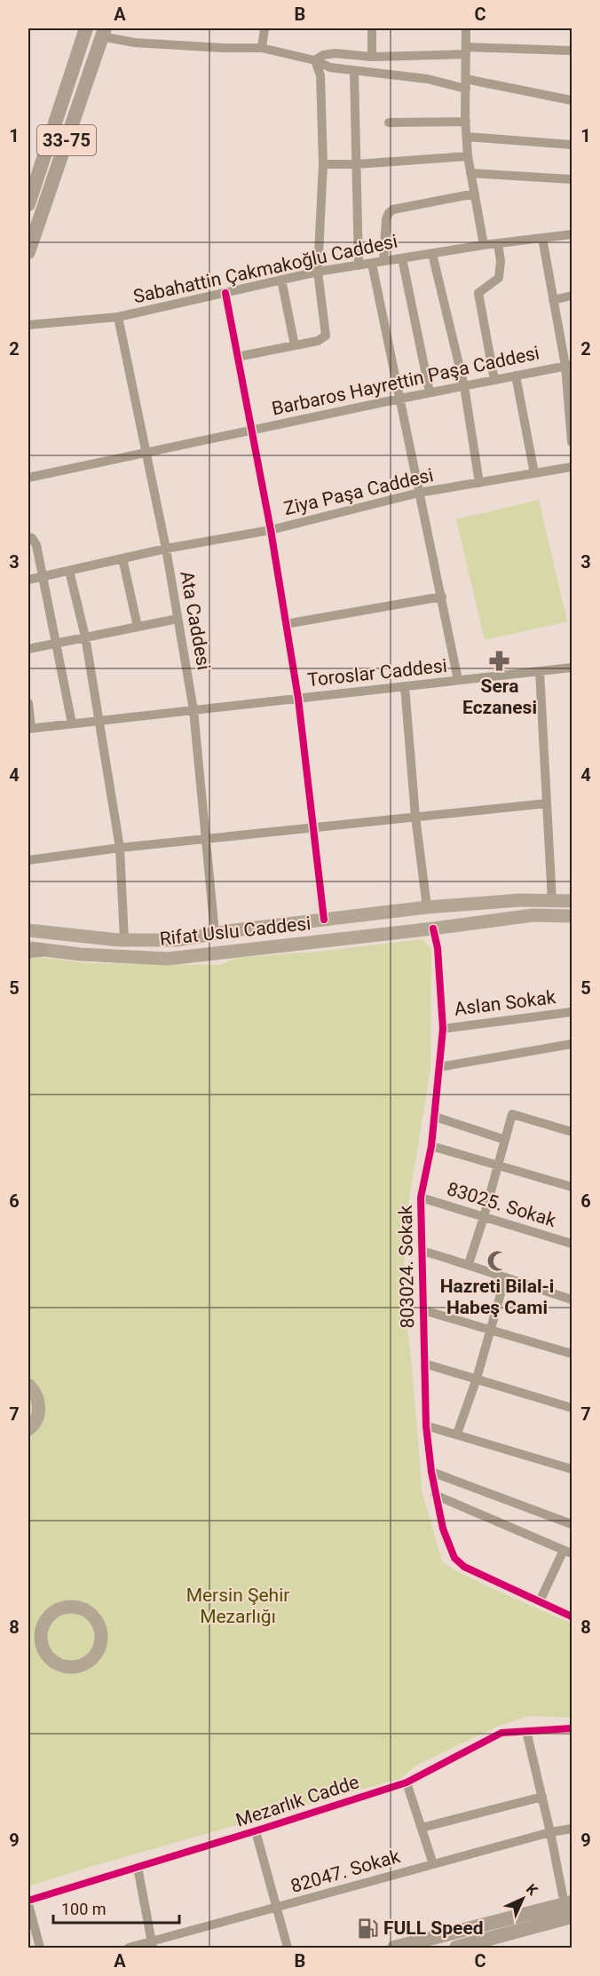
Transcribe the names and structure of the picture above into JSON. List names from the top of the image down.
{
  "streets": {
    "main road": ["33-75", "Rifat Uslu Caddesi"],
    "street": [
      "Sabahattin Çakmakoğlu Caddesi",
      "Barbaros Hayrettin Paşa Caddesi",
      "Ziya Paşa Caddesi",
      "Ata Caddesi",
      "Toroslar Caddesi",
      "Aslan Sokak",
      "83025. Sokak",
      "803024. Sokak",
      "Mezarlık Cadde",
      "82047. Sokak"
    ]
  },
  "crossings": [
    ["Sabahattin Çakmakoğlu Caddesi", "Ata Caddesi"],
    ["Barbaros Hayrettin Paşa Caddesi", "Ata Caddesi"],
    ["Ziya Paşa Caddesi", "Ata Caddesi"],
    ["Ata Caddesi", "Toroslar Caddesi"],
    ["Ata Caddesi", "Rifat Uslu Caddesi"],
    ["Rifat Uslu Caddesi", "803024. Sokak"],
    ["Aslan Sokak", "803024. Sokak"],
    ["83025. Sokak", "803024. Sokak"]
  ],
  "parks": ["Mersin Şehir Mezarlığı"],
  "places": {
    "pharmacy": ["Sera Eczanesi"],
    "mosque": ["Hazreti Bilal-i Habeş Cami"],
    "fuel station": ["FULL Speed"]
  },
  "scale_bar": "100 m",
  "north": "top right",
  "grid": {
    "columns": ["A", "B", "C"],
    "rows": [
      "1",
      "2",
      "3",
      "4",
      "5",
      "6",
      "7",
      "8",
      "9"
    ]
  }
}
